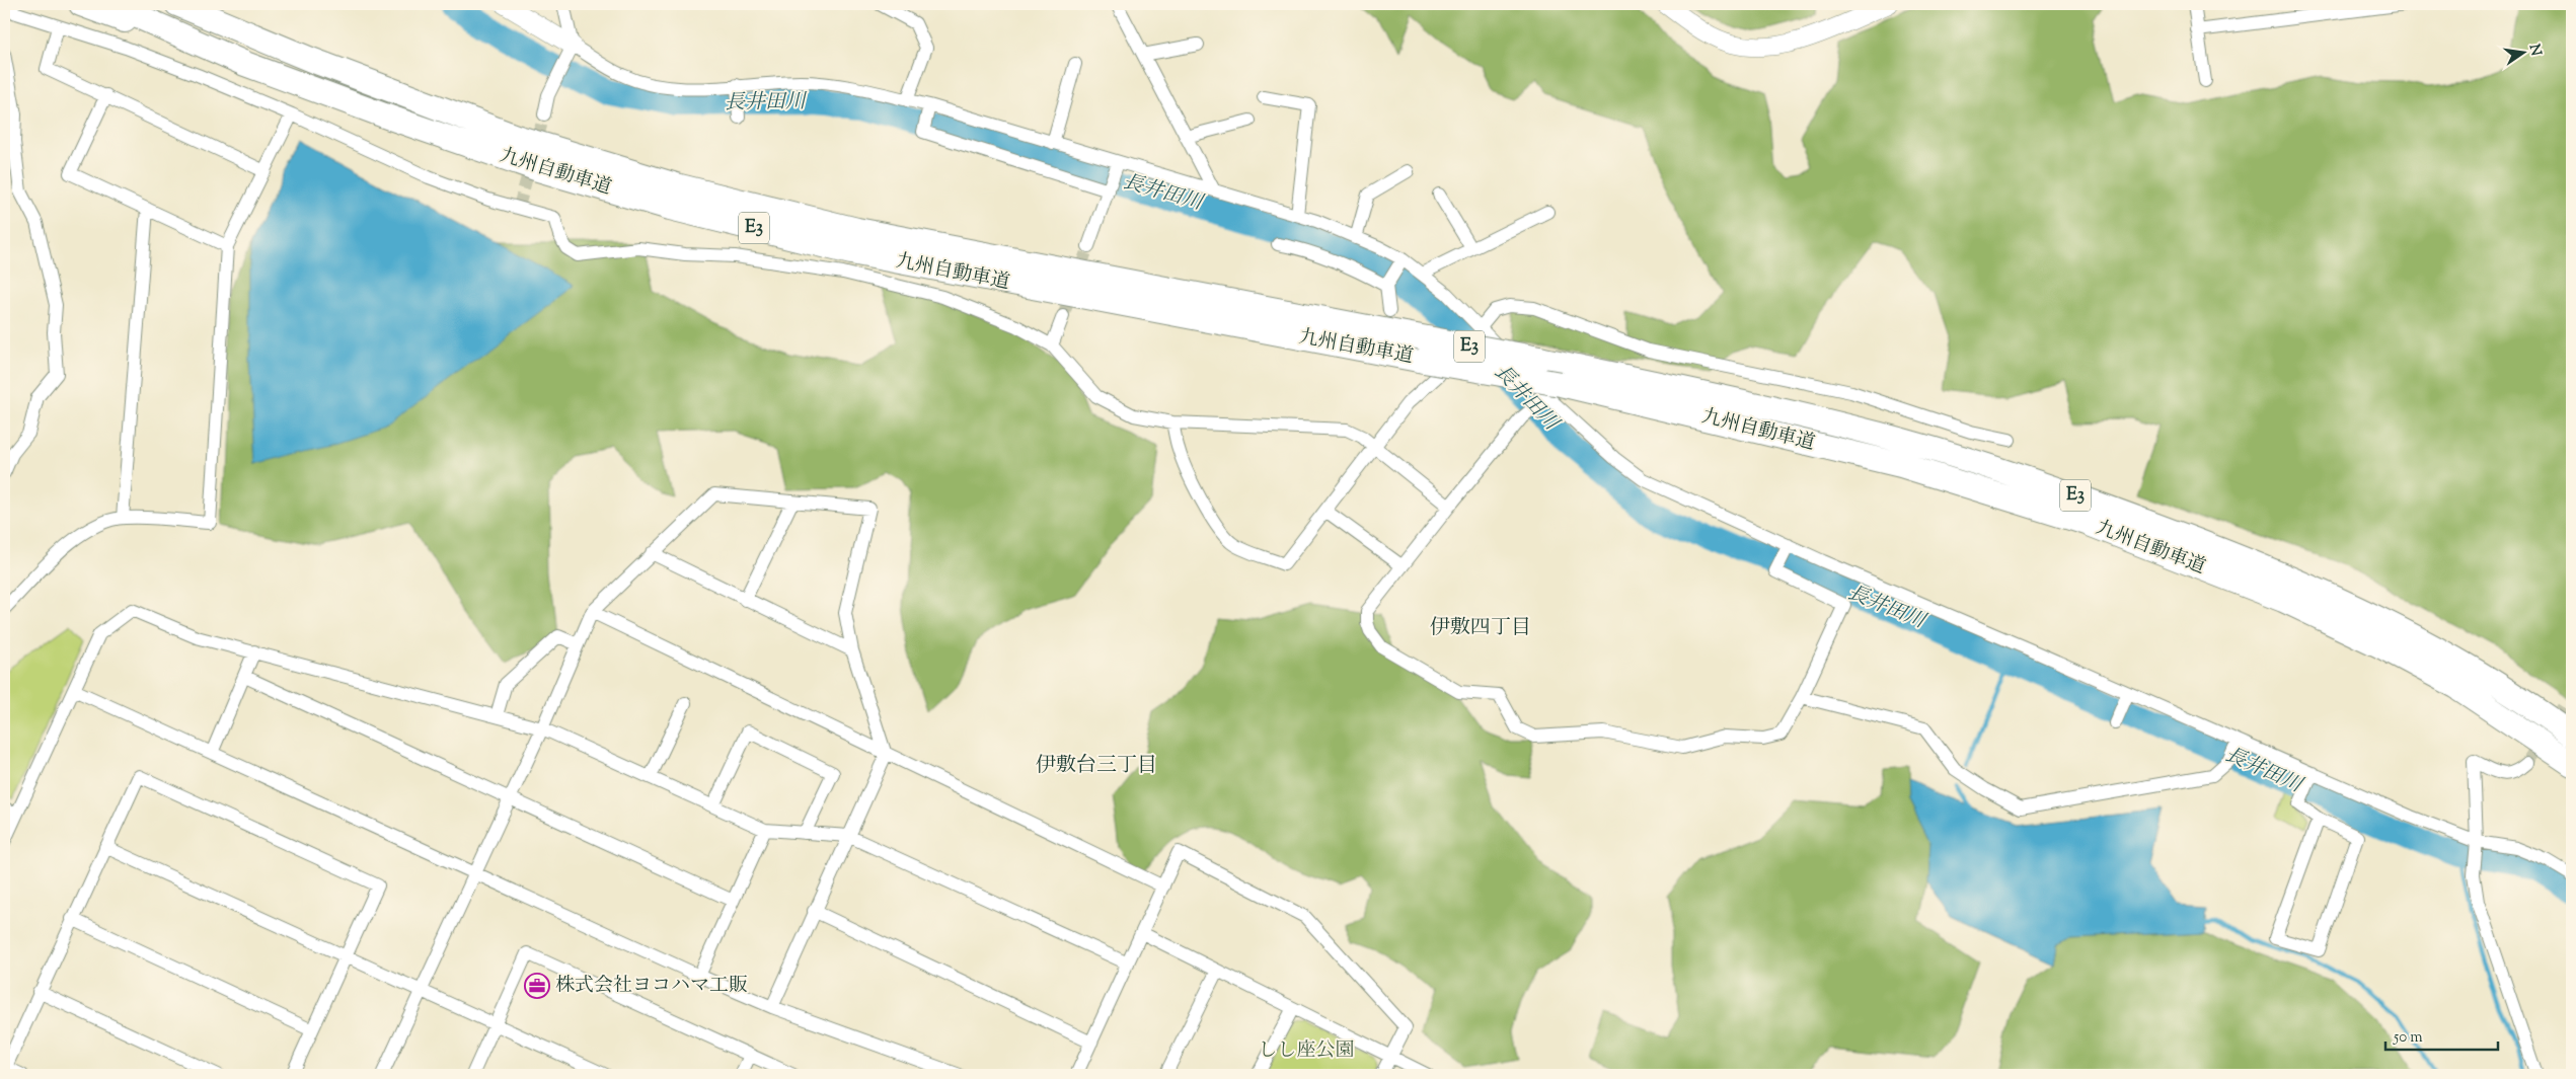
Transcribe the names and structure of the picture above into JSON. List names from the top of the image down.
{
  "streets": {
    "highway": ["九州自動車道", "E3"]
  },
  "districts": ["伊敷四丁目", "伊敷台三丁目"],
  "water": ["長井田川"],
  "parks": ["しし座公園"],
  "places": {
    "office": ["株式会社ヨコハマ工販"]
  },
  "scale_bar": "50 m",
  "north": "right"
}
